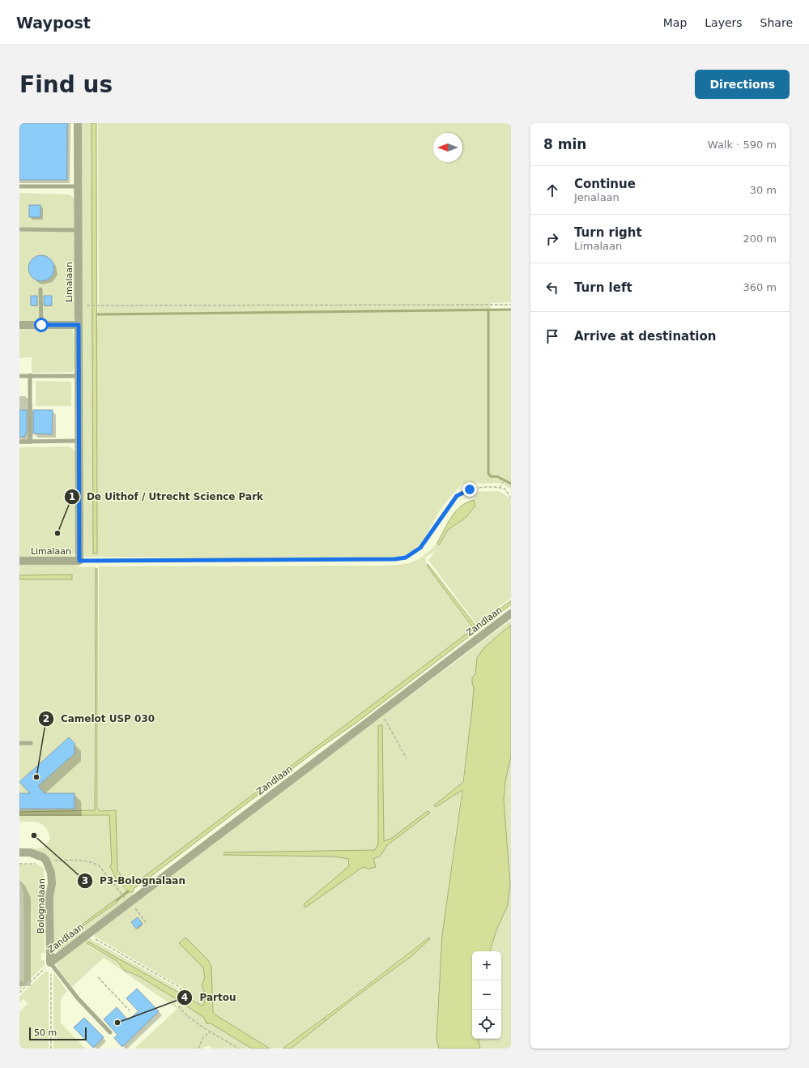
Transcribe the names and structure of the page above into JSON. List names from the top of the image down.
{
  "streets": {
    "street": ["Limalaan", "Zandlaan", "Bolognalaan"]
  },
  "crossings": [
    ["Zandlaan", "Bolognalaan"]
  ],
  "places": [
    "De Uithof / Utrecht Science Park",
    "Camelot USP 030",
    "P3-Bolognalaan",
    "Partou"
  ],
  "scale_bar": "50 m",
  "north": "left",
  "page": {
    "header": "Waypost",
    "nav": ["Map", "Layers", "Share"],
    "buttons": "Directions",
    "title": "Find us",
    "heading": ["8 min", "Walk · 590 m"],
    "list": [
      ["Continue", "Jenalaan", "30 m"],
      ["Turn right", "Limalaan", "200 m"],
      ["Turn left", "360 m"],
      "Arrive at destination"
    ],
    "map_buttons": ["+", "−"],
    "scale": "50 m"
  }
}
